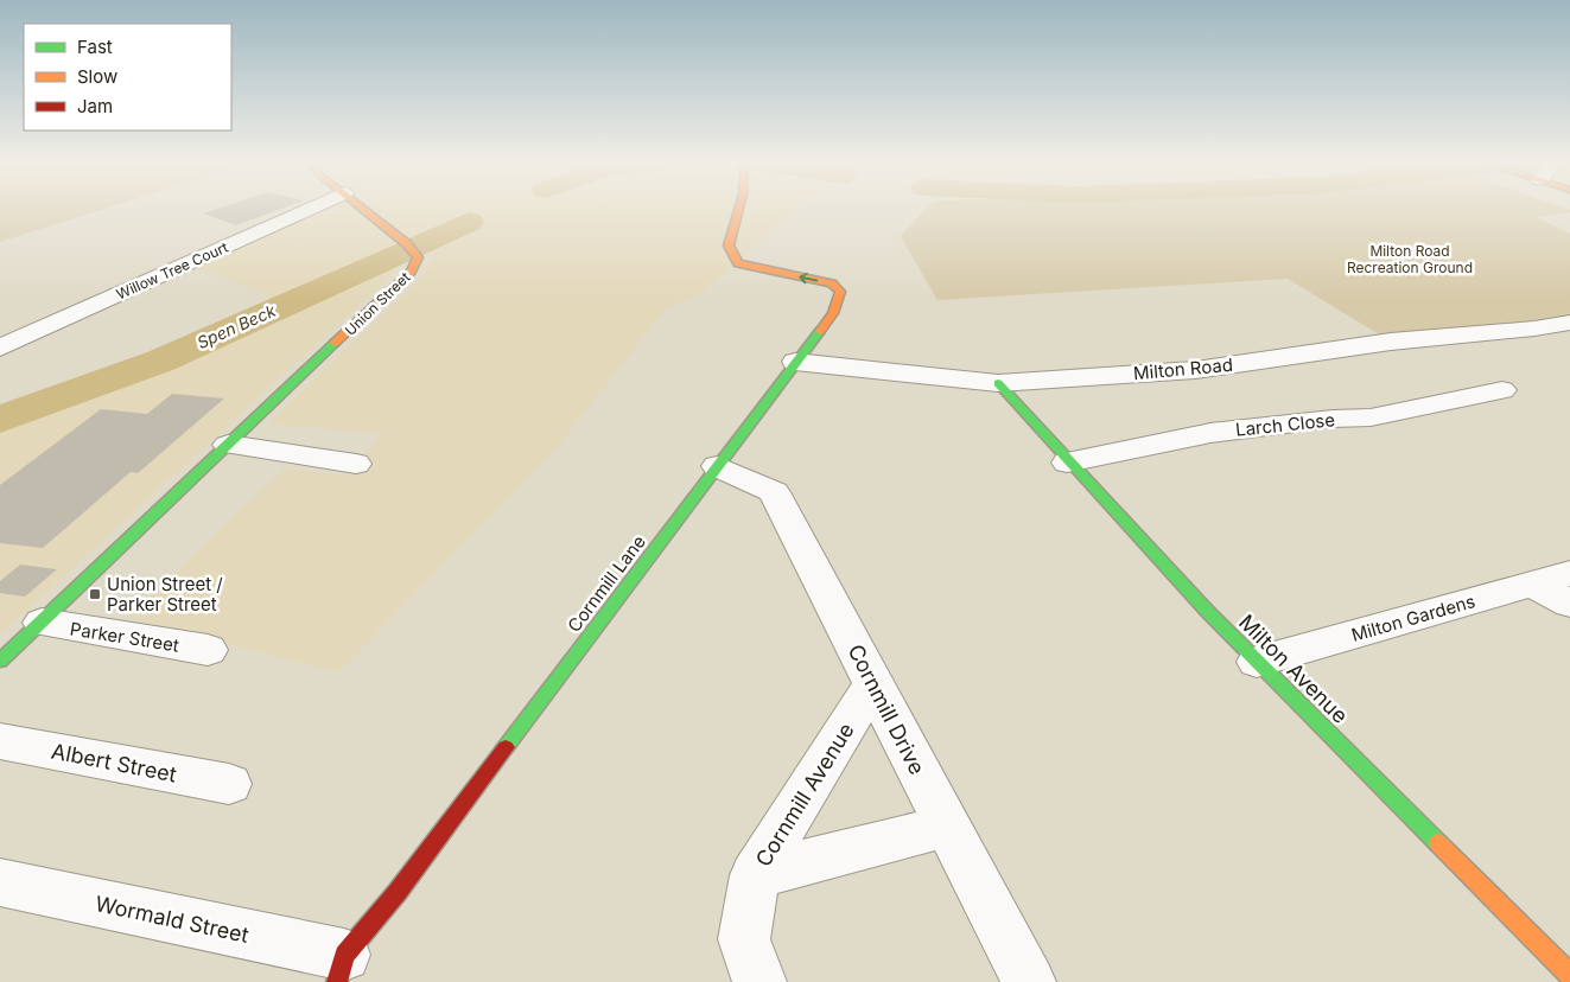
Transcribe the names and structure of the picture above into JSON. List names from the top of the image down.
{
  "streets": {
    "street": [
      "Willow Tree Court",
      "Union Street",
      "Milton Road",
      "Larch Close",
      "Cornmill Lane",
      "Milton Gardens",
      "Parker Street",
      "Milton Avenue",
      "Cornmill Drive",
      "Albert Street",
      "Cornmill Avenue",
      "Wormald Street"
    ]
  },
  "crossings": [
    ["Union Street", "Parker Street"],
    ["Milton Road", "Cornmill Lane"],
    ["Milton Road", "Milton Avenue"],
    ["Larch Close", "Milton Avenue"],
    ["Cornmill Lane", "Cornmill Drive"],
    ["Cornmill Lane", "Wormald Street"],
    ["Milton Gardens", "Milton Avenue"],
    ["Cornmill Drive", "Cornmill Avenue"]
  ],
  "water": ["Spen Beck"],
  "parks": ["Milton Road Recreation Ground"],
  "places": {
    "transit": ["Union Street / Parker Street"]
  },
  "legend": ["Fast", "Slow", "Jam"]
}
